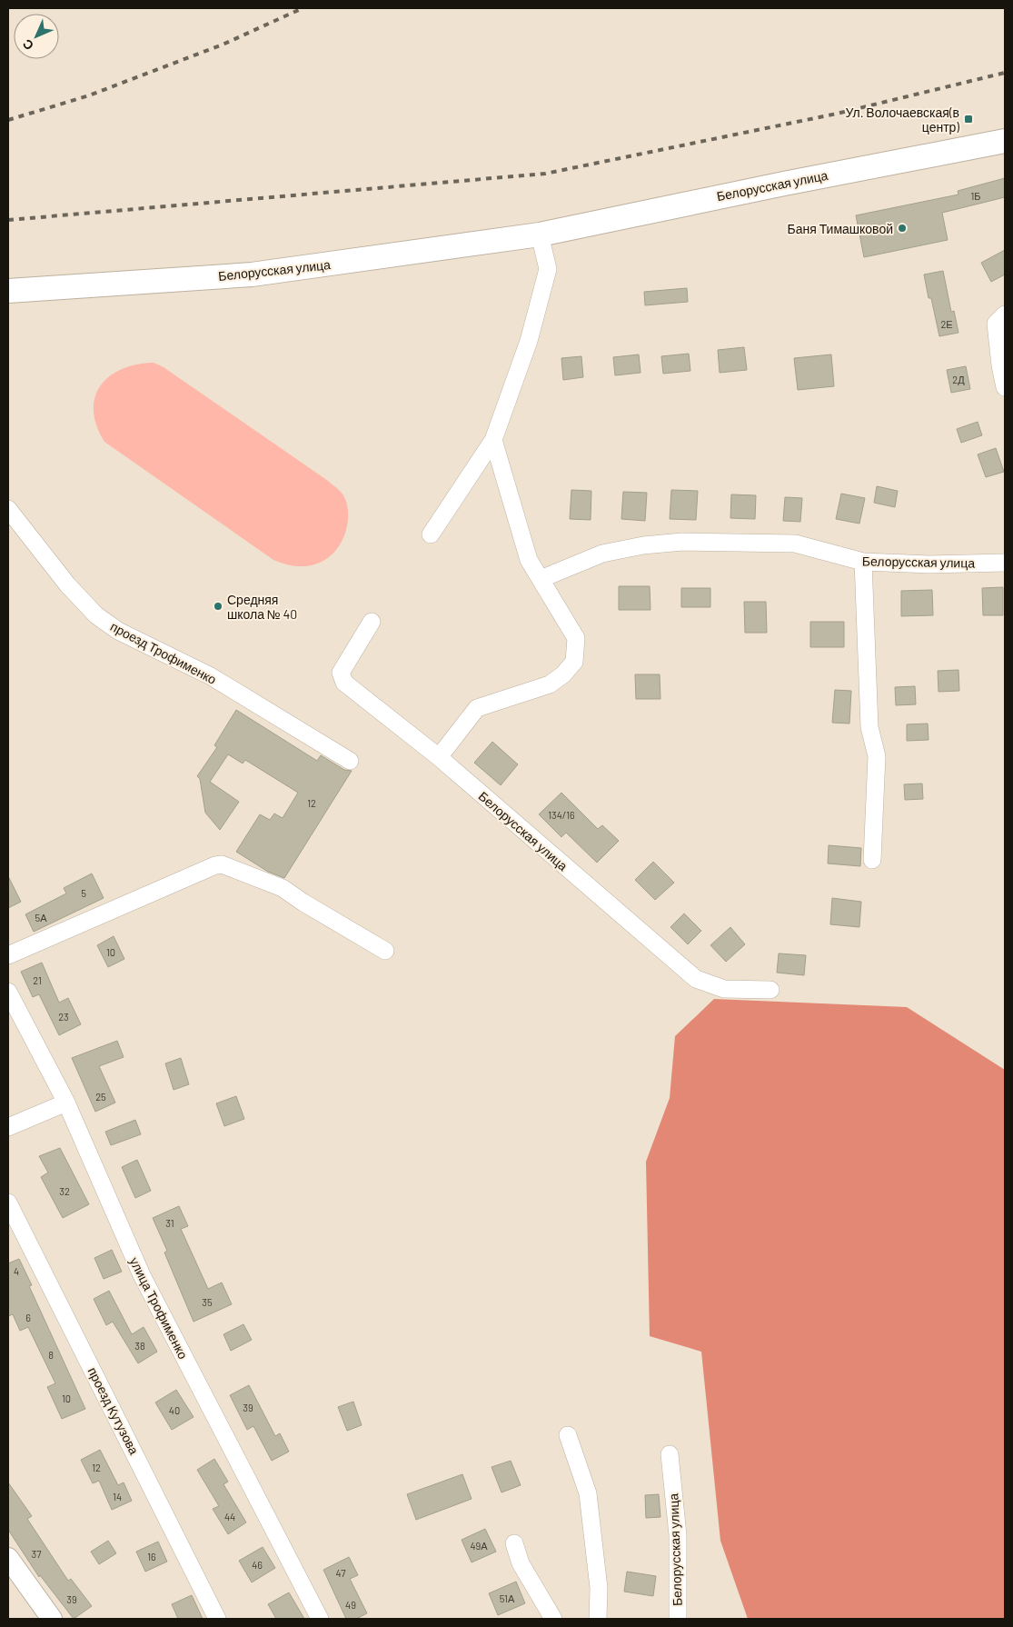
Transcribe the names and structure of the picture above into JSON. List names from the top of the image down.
{
  "streets": {
    "main road": ["Белорусская улица"],
    "street": ["проезд Трофименко", "улица Трофименко", "проезд Кутузова"]
  },
  "places": {
    "transit": ["Ул. Волочаевская(в центр)"],
    "other": ["Баня Тимашковой", "Средняя школа № 40"]
  },
  "house_numbers": [
    "1Б",
    "2Е",
    "2Д",
    "12",
    "134/16",
    "5",
    "5А",
    "10",
    "21",
    "23",
    "25",
    "32",
    "31",
    "4",
    "35",
    "6",
    "38",
    "8",
    "10",
    "39",
    "40",
    "12",
    "14",
    "44",
    "49А",
    "37",
    "16",
    "46",
    "47",
    "51А",
    "39",
    "49"
  ],
  "north": "bottom left"
}
